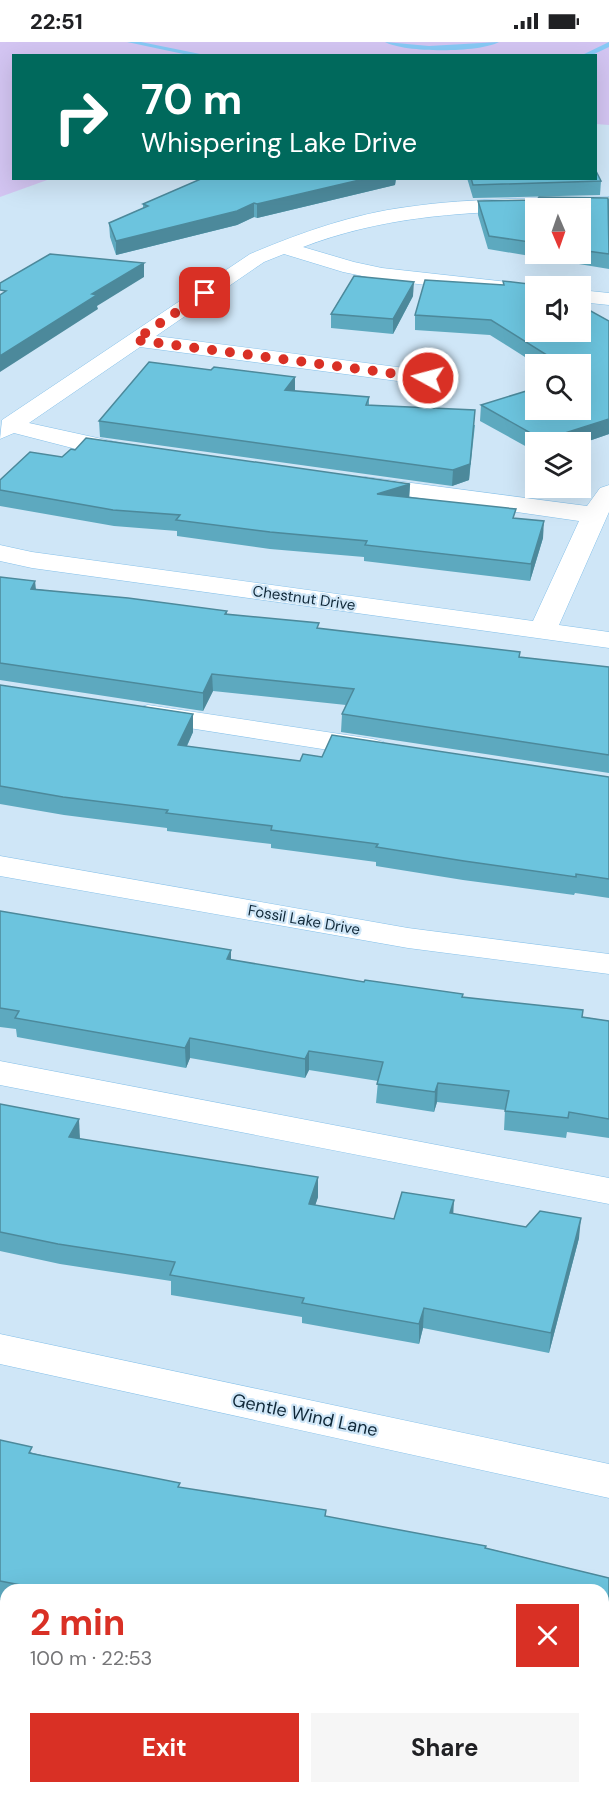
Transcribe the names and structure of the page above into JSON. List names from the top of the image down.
{
  "streets": {
    "street": ["Chestnut Drive", "Fossil Lake Drive", "Gentle Wind Lane"]
  },
  "north": "bottom",
  "page": {
    "status": "22:51",
    "turn": ["70 m", "Whispering Lake Drive"],
    "heading": ["2 min", "100 m · 22:53"],
    "buttons": ["Exit", "Share"]
  }
}
